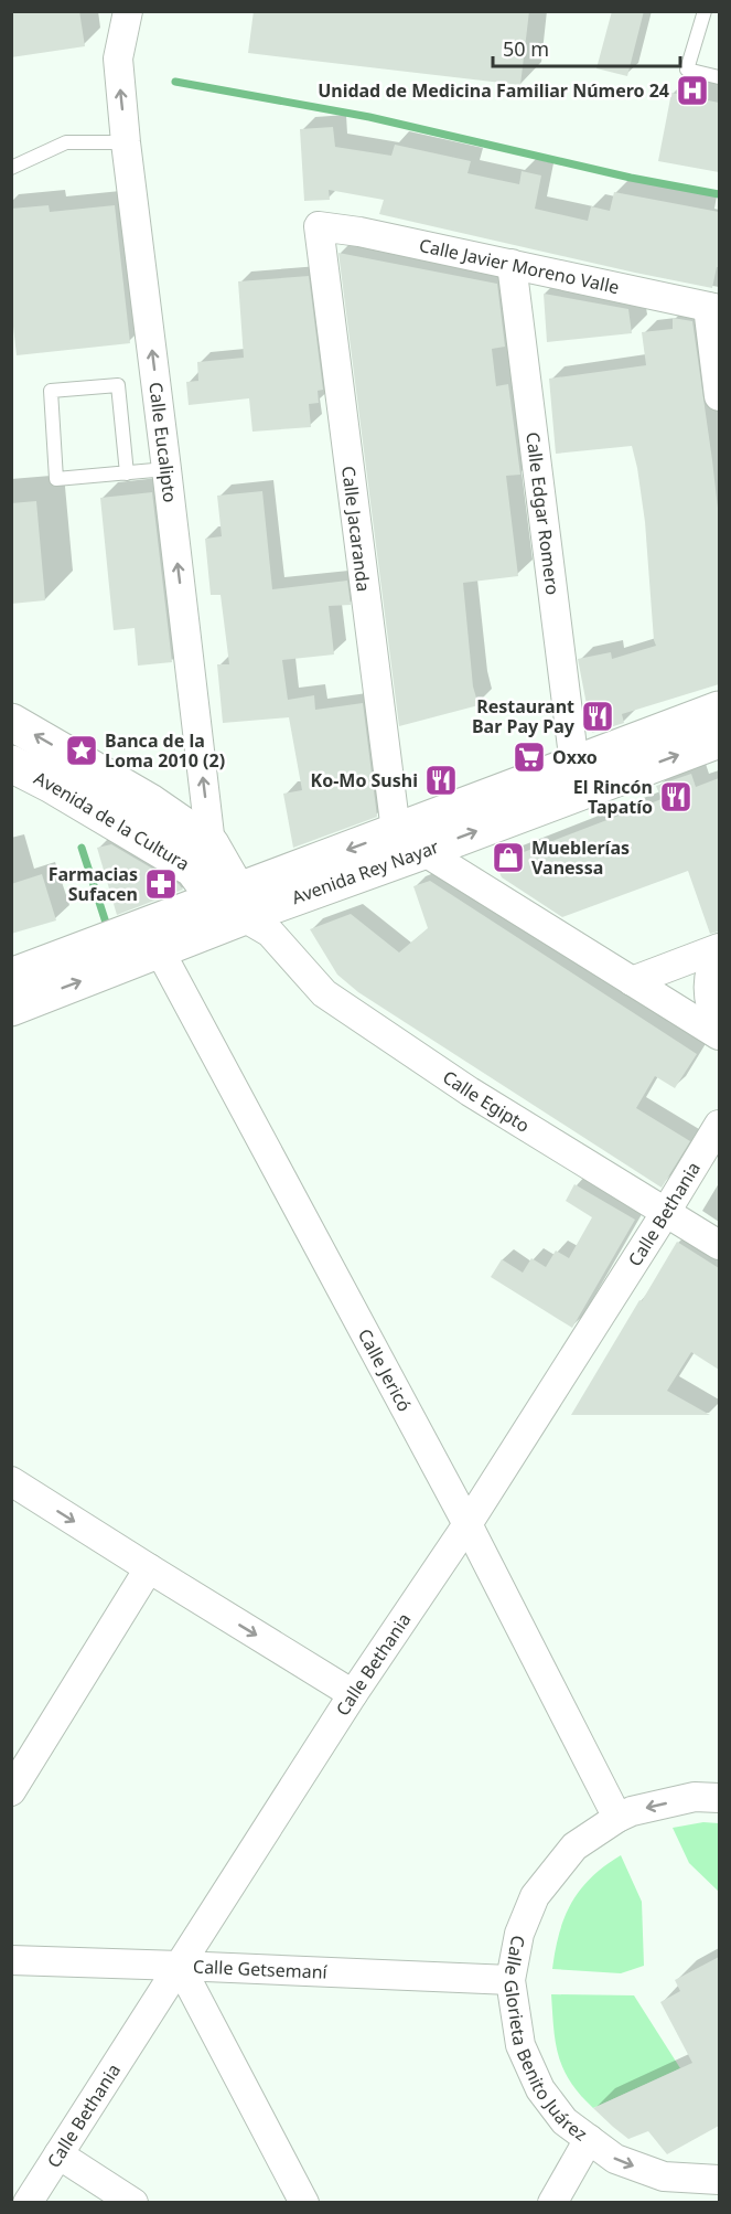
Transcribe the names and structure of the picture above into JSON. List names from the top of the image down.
{
  "streets": {
    "main road": ["Avenida de la Cultura", "Avenida Rey Nayar"],
    "street": [
      "Calle Javier Moreno Valle",
      "Calle Eucalipto",
      "Calle Edgar Romero",
      "Calle Jacaranda",
      "Calle Egipto",
      "Calle Bethania",
      "Calle Jericó",
      "Calle Getsemaní",
      "Calle Glorieta Benito Juárez"
    ]
  },
  "crossings": [
    ["Calle Javier Moreno Valle", "Calle Edgar Romero"],
    ["Calle Javier Moreno Valle", "Calle Jacaranda"],
    ["Calle Eucalipto", "Avenida de la Cultura"],
    ["Calle Edgar Romero", "Avenida Rey Nayar"],
    ["Calle Jacaranda", "Avenida Rey Nayar"],
    ["Avenida de la Cultura", "Avenida Rey Nayar"],
    ["Avenida de la Cultura", "Calle Egipto"],
    ["Avenida Rey Nayar", "Calle Egipto"],
    ["Avenida Rey Nayar", "Calle Jericó"],
    ["Calle Egipto", "Calle Bethania"],
    ["Calle Bethania", "Calle Jericó"],
    ["Calle Bethania", "Calle Getsemaní"],
    ["Calle Jericó", "Calle Glorieta Benito Juárez"],
    ["Calle Getsemaní", "Calle Glorieta Benito Juárez"]
  ],
  "one_way": ["Calle Eucalipto"],
  "places": {
    "hospital": ["Unidad de Medicina Familiar Número 24"],
    "restaurant": ["Restaurant Bar Pay Pay", "Ko-Mo Sushi", "El Rincón Tapatío"],
    "place": ["Banca de la Loma 2010 (2)"],
    "supermarket": ["Oxxo"],
    "shop": ["Mueblerías Vanessa"],
    "pharmacy": ["Farmacias Sufacen"]
  },
  "scale_bar": "50 m"
}
